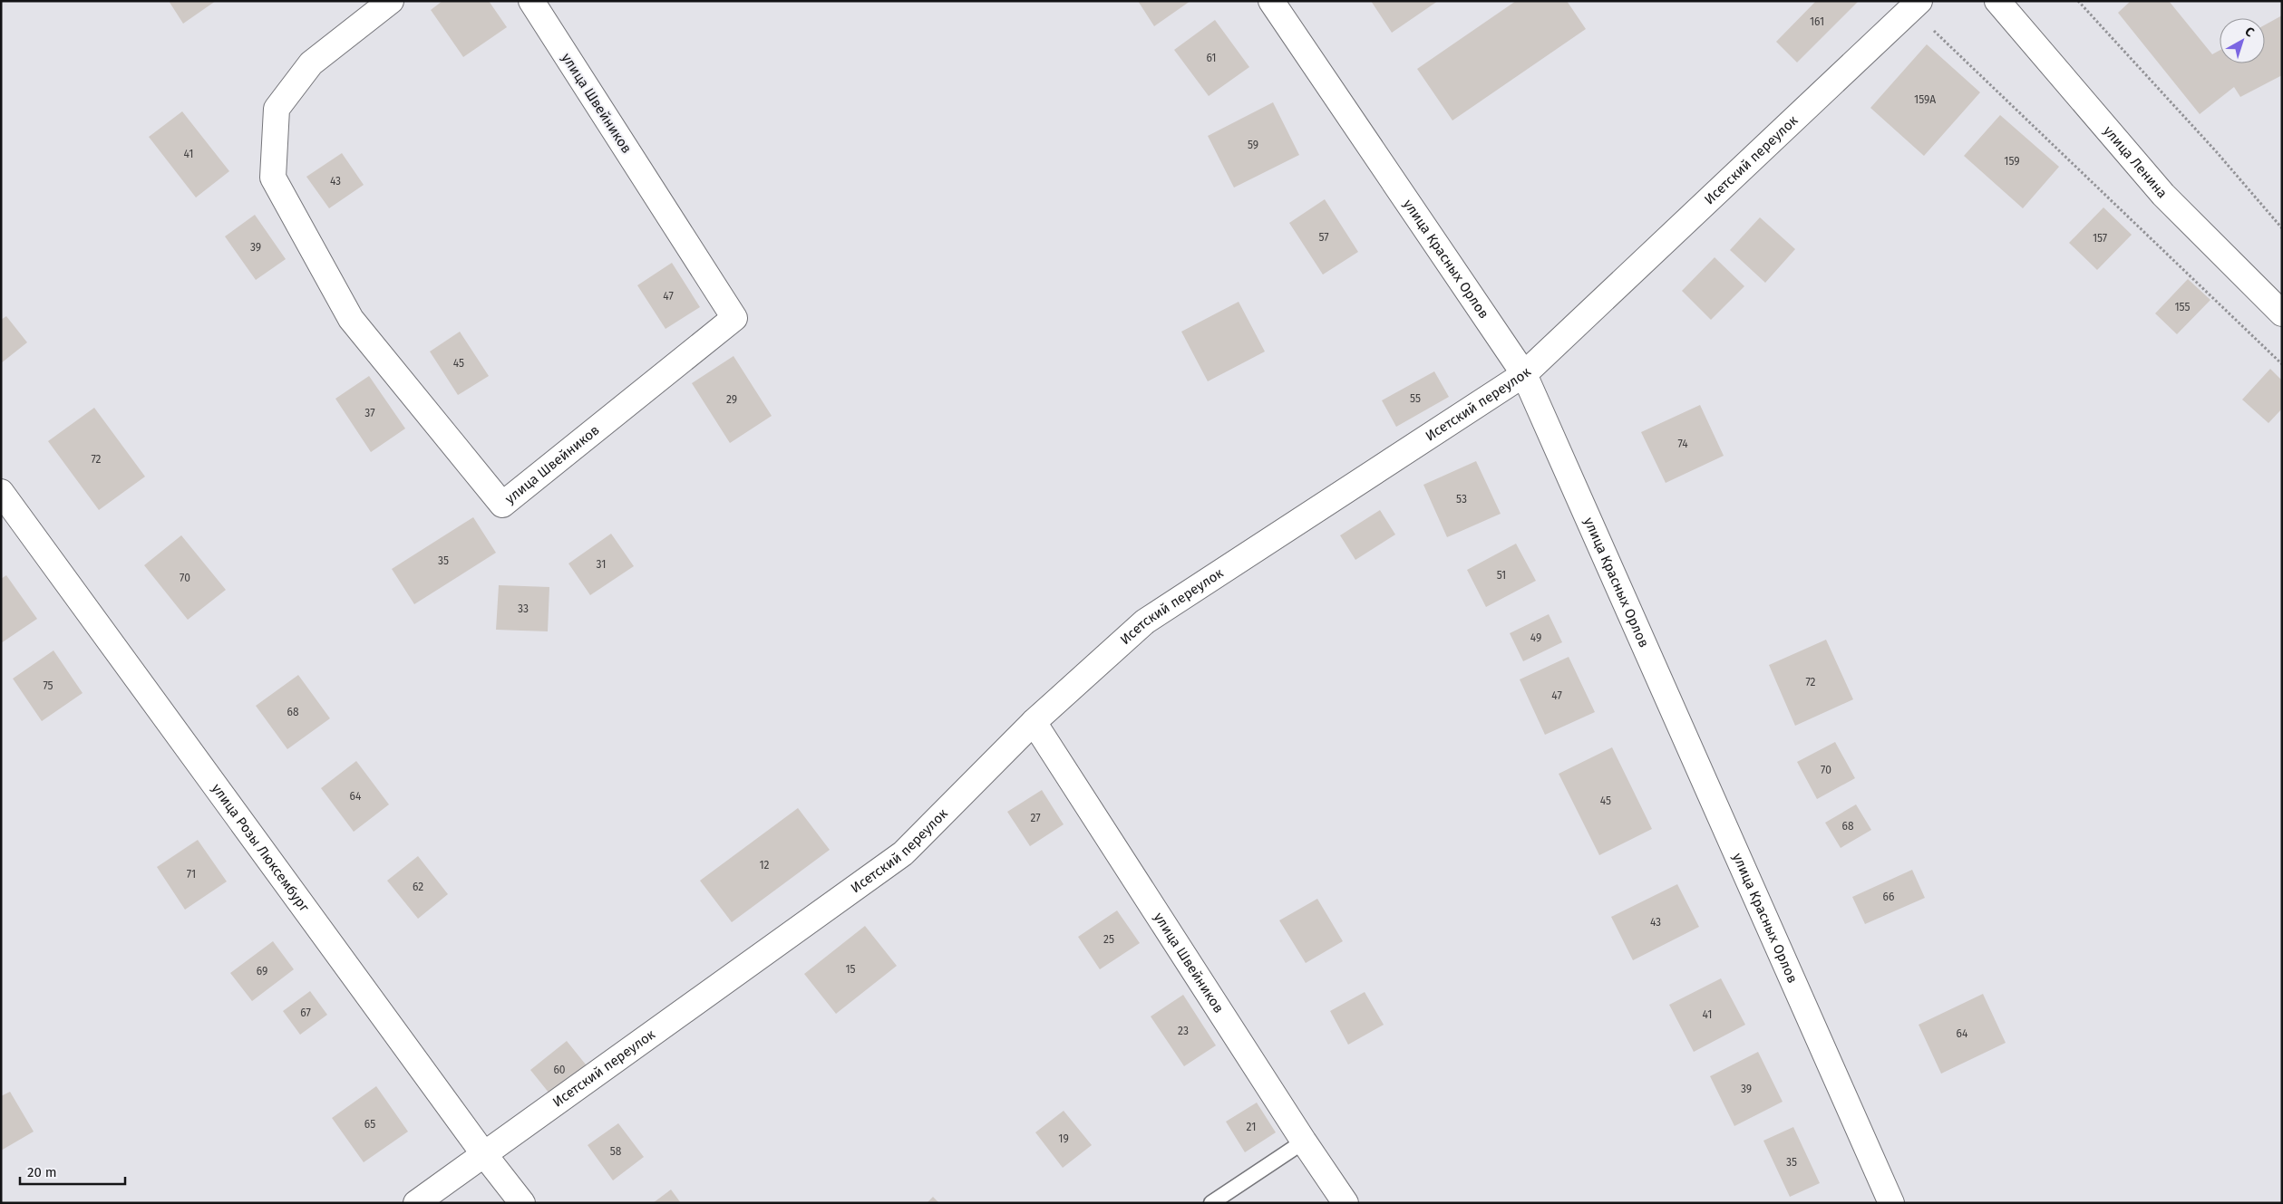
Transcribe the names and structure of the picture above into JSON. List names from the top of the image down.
{
  "streets": {
    "street": [
      "улица Швейников",
      "Исетский переулок",
      "улица Ленина",
      "улица Красных Орлов",
      "улица Розы Люксембург"
    ]
  },
  "crossings": [
    ["улица Швейников", "Исетский переулок"],
    ["Исетский переулок", "улица Красных Орлов"],
    ["Исетский переулок", "улица Розы Люксембург"]
  ],
  "house_numbers": [
    "161",
    "61",
    "159А",
    "59",
    "41",
    "159",
    "43",
    "57",
    "157",
    "39",
    "47",
    "155",
    "45",
    "55",
    "29",
    "37",
    "74",
    "72",
    "53",
    "35",
    "31",
    "51",
    "70",
    "33",
    "49",
    "72",
    "75",
    "47",
    "68",
    "70",
    "64",
    "45",
    "27",
    "68",
    "12",
    "71",
    "62",
    "66",
    "43",
    "25",
    "15",
    "69",
    "67",
    "41",
    "23",
    "64",
    "60",
    "39",
    "65",
    "21",
    "19",
    "58",
    "35"
  ],
  "scale_bar": "20 m",
  "north": "top right"
}
